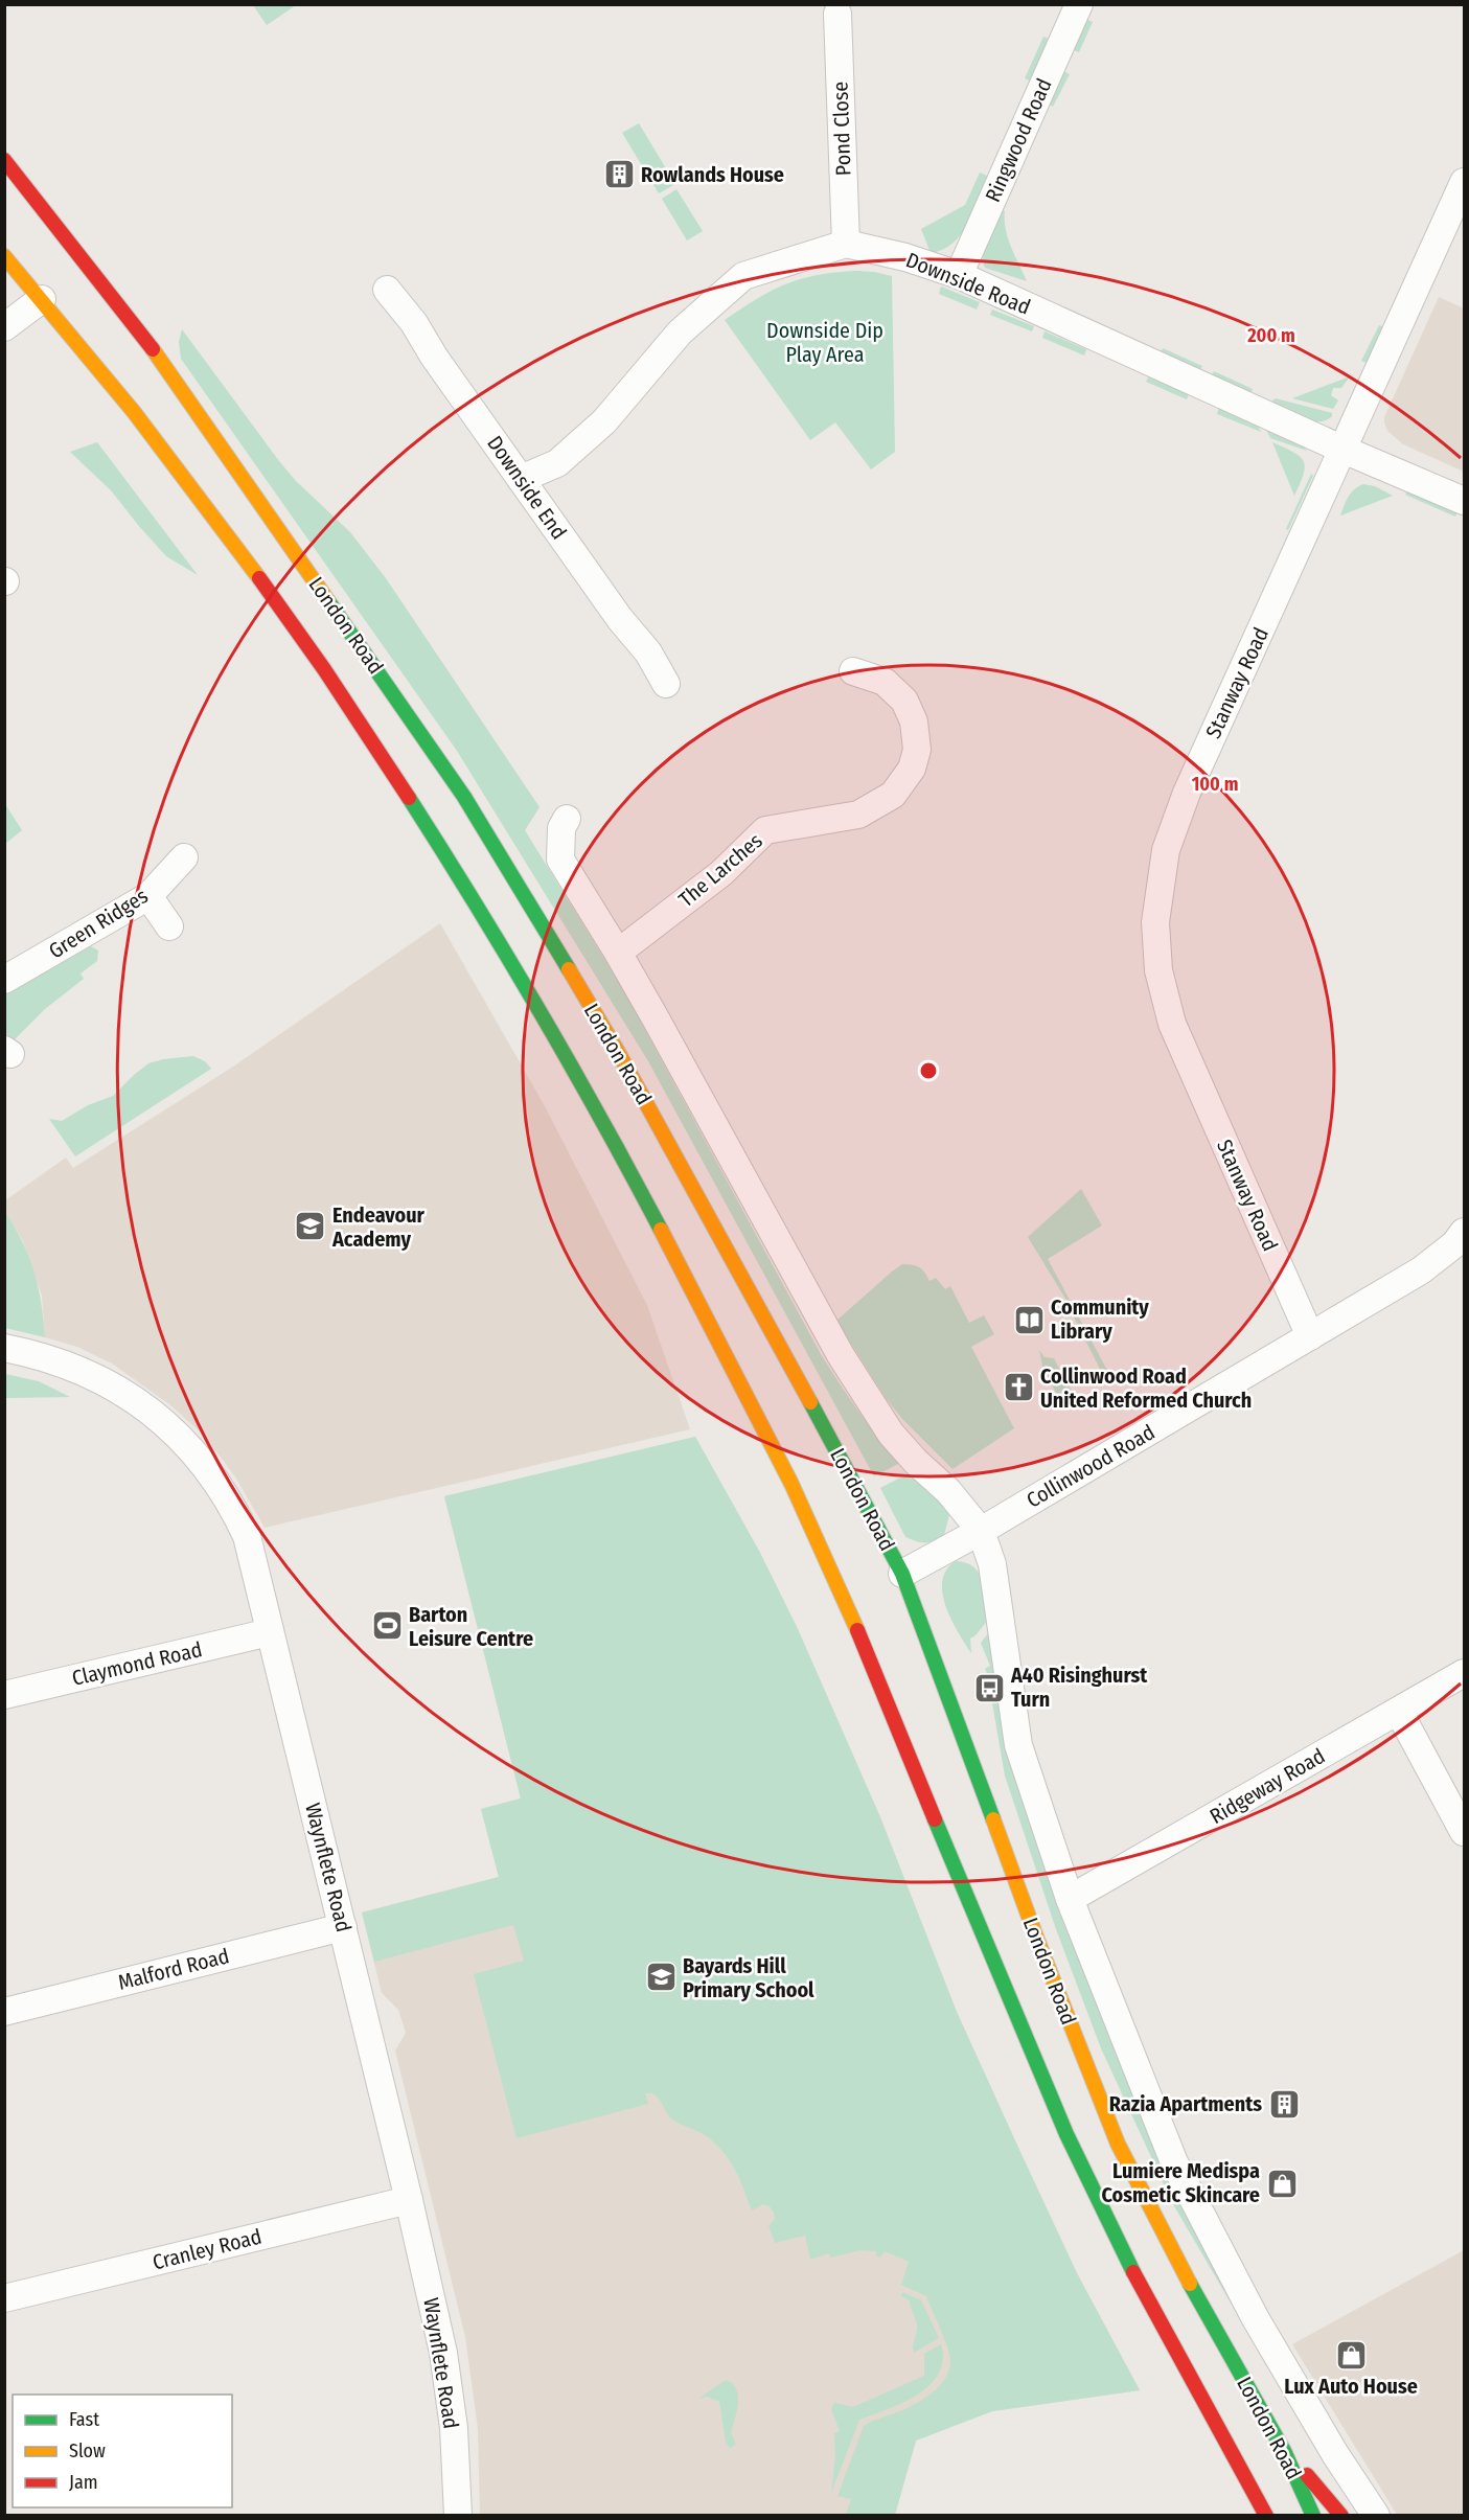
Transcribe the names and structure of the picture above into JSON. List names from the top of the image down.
{
  "streets": {
    "highway": ["London Road"],
    "street": [
      "Pond Close",
      "Ringwood Road",
      "Downside Road",
      "Downside End",
      "Stanway Road",
      "The Larches",
      "Green Ridges",
      "Collinwood Road",
      "Claymond Road",
      "Ridgeway Road",
      "Waynflete Road",
      "Malford Road",
      "Cranley Road"
    ]
  },
  "crossings": [
    ["Pond Close", "Downside Road"],
    ["Ringwood Road", "Downside Road"],
    ["Downside Road", "Stanway Road"],
    ["London Road", "The Larches"],
    ["London Road", "Collinwood Road"],
    ["London Road", "Ridgeway Road"],
    ["Stanway Road", "Collinwood Road"],
    ["Claymond Road", "Waynflete Road"],
    ["Waynflete Road", "Malford Road"],
    ["Waynflete Road", "Cranley Road"]
  ],
  "parks": ["Downside Dip Play Area"],
  "places": {
    "building": ["Rowlands House", "Razia Apartments"],
    "school or university": ["Endeavour Academy", "Bayards Hill Primary School"],
    "library": ["Community Library"],
    "church": ["Collinwood Road United Reformed Church"],
    "sports": ["Barton Leisure Centre"],
    "bus stop": ["A40 Risinghurst Turn"],
    "shop": ["Lumiere Medispa Cosmetic Skincare", "Lux Auto House"]
  },
  "legend": ["Fast", "Slow", "Jam"],
  "rings": ["200 m", "100 m"]
}
